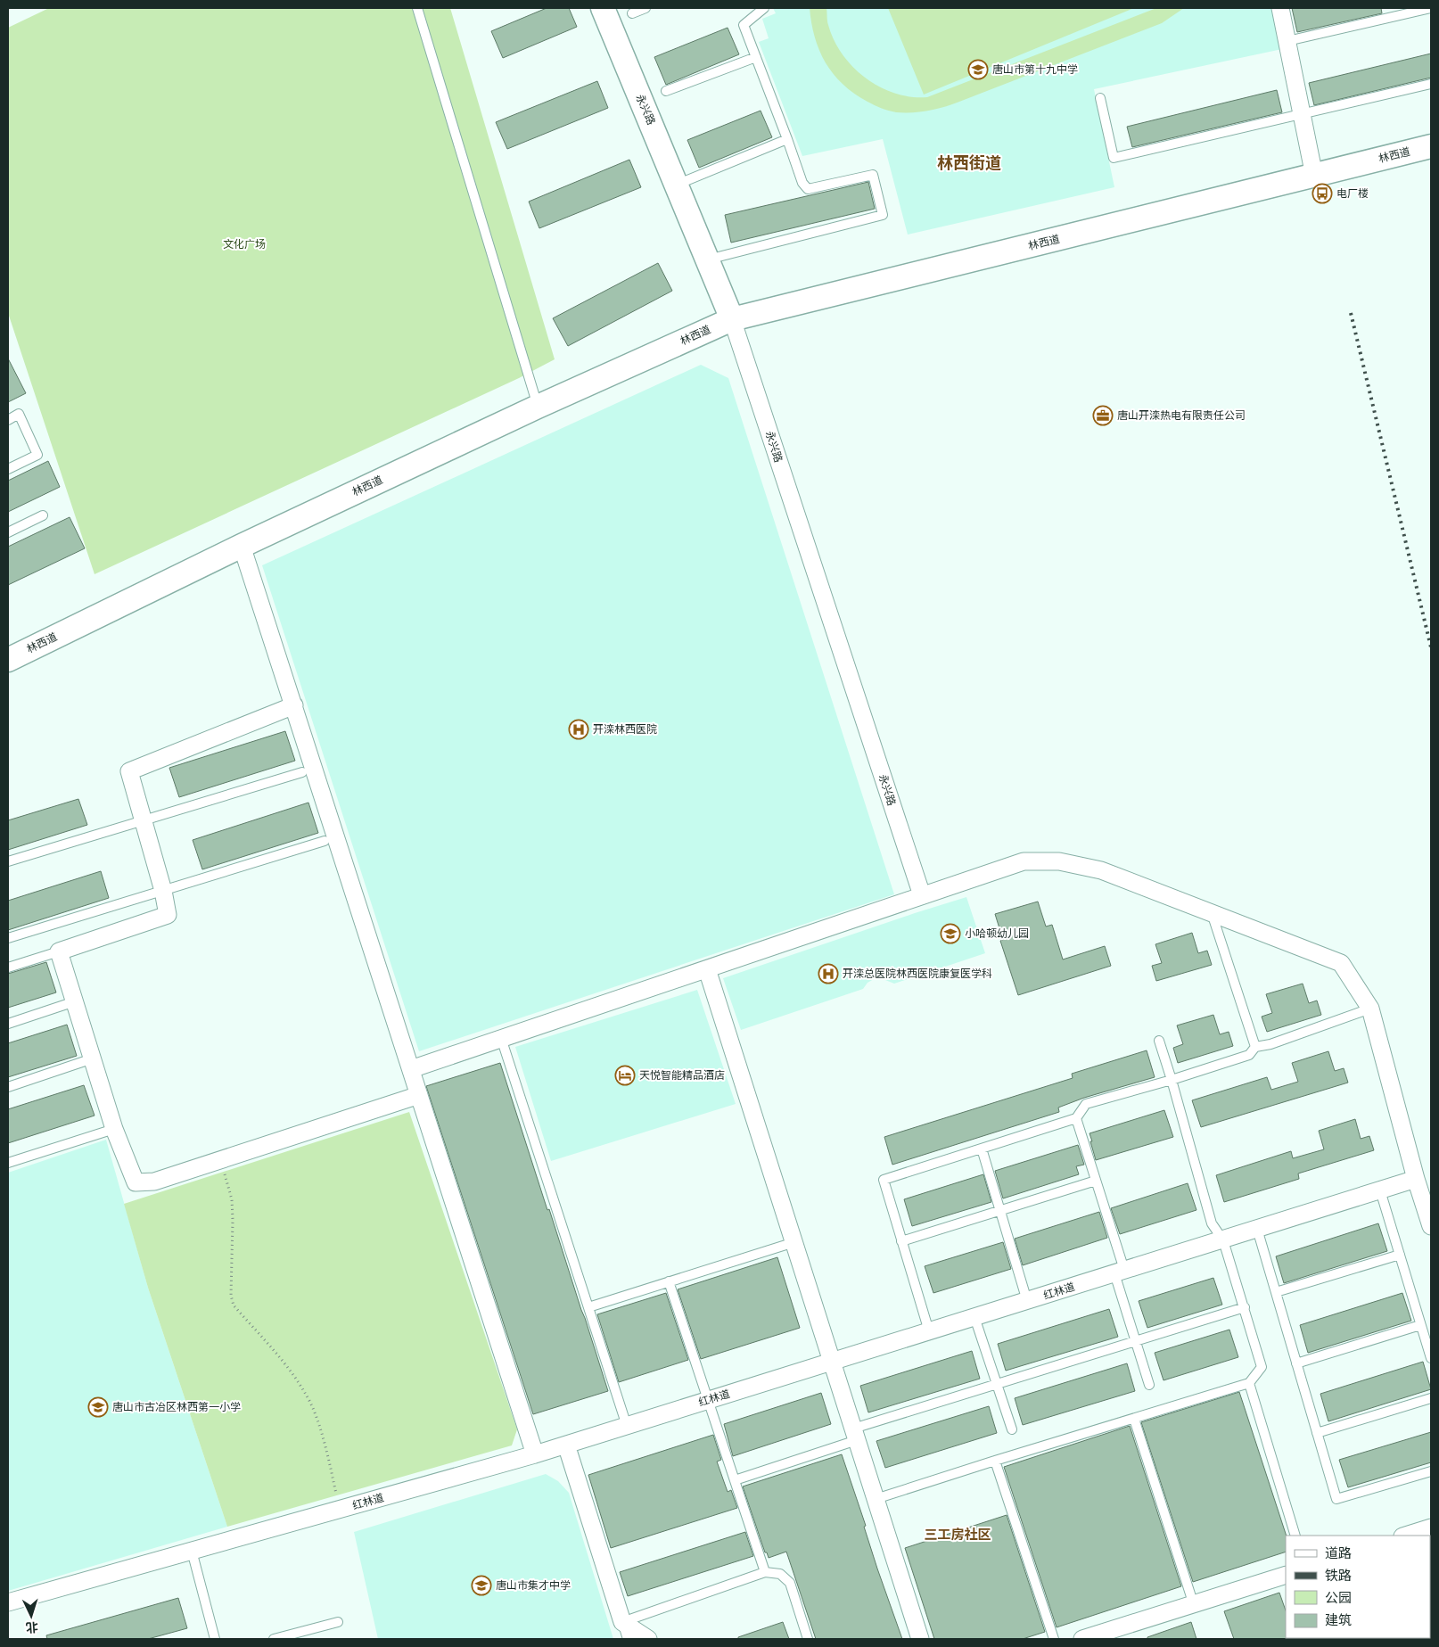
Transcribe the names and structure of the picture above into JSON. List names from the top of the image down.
{
  "streets": {
    "main road": ["永兴路", "林西道"],
    "street": ["红林道"]
  },
  "crossings": [
    ["永兴路", "林西道"]
  ],
  "districts": ["林西街道", "三工房社区"],
  "parks": ["文化广场"],
  "places": {
    "school or university": [
      "唐山市第十九中学",
      "小哈顿幼儿园",
      "唐山市古冶区林西第一小学",
      "唐山市集才中学"
    ],
    "bus stop": ["电厂楼"],
    "office": ["唐山开滦热电有限责任公司"],
    "hospital": ["开滦林西医院", "开滦总医院林西医院康复医学科"],
    "hotel": ["天悦智能精品酒店"]
  },
  "legend": [
    "道路",
    "铁路",
    "公园",
    "建筑"
  ],
  "north": "bottom"
}
